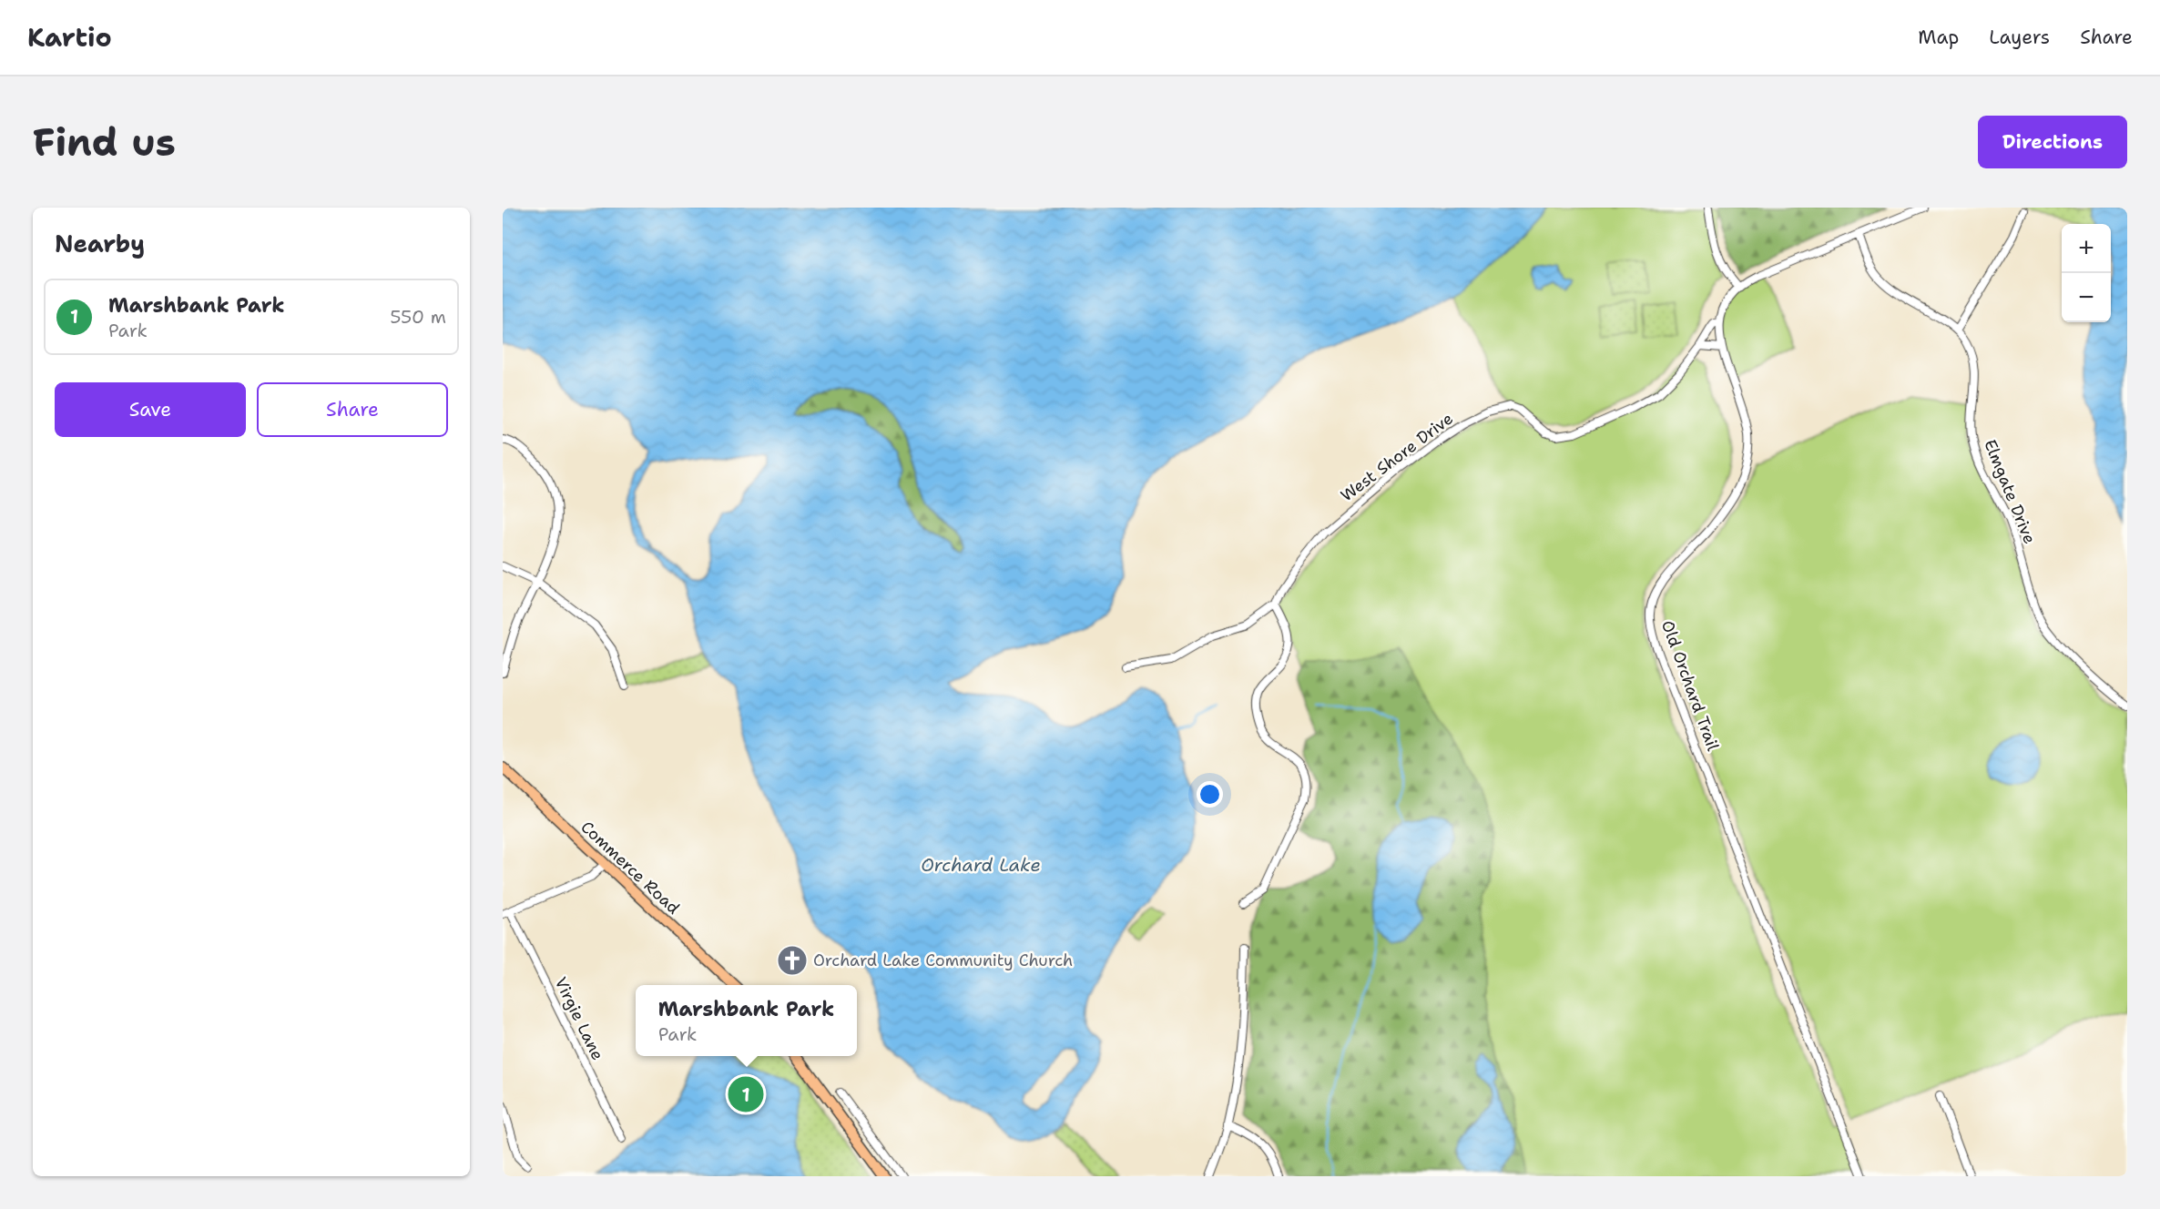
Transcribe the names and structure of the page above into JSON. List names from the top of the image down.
{
  "streets": {
    "main road": ["Commerce Road"],
    "street": [
      "West Shore Drive",
      "Elmgate Drive",
      "Old Orchard Trail",
      "Virgie Lane"
    ]
  },
  "crossings": [
    ["West Shore Drive", "Old Orchard Trail"],
    ["Elmgate Drive", "Old Orchard Trail"]
  ],
  "water": ["Orchard Lake"],
  "places": {
    "church": ["Orchard Lake Community Church"]
  },
  "page": {
    "header": "Kartio",
    "nav": ["Map", "Layers", "Share"],
    "buttons": [
      "Directions",
      ["Save", "Share"]
    ],
    "title": "Find us",
    "heading": "Nearby",
    "map_buttons": ["+", "−"],
    "list": [
      {
        "mark": "1",
        "name": "Marshbank Park",
        "note": "Park",
        "value": "550 m"
      }
    ],
    "popup": ["Marshbank Park", "Park"],
    "pins": "1"
  }
}
